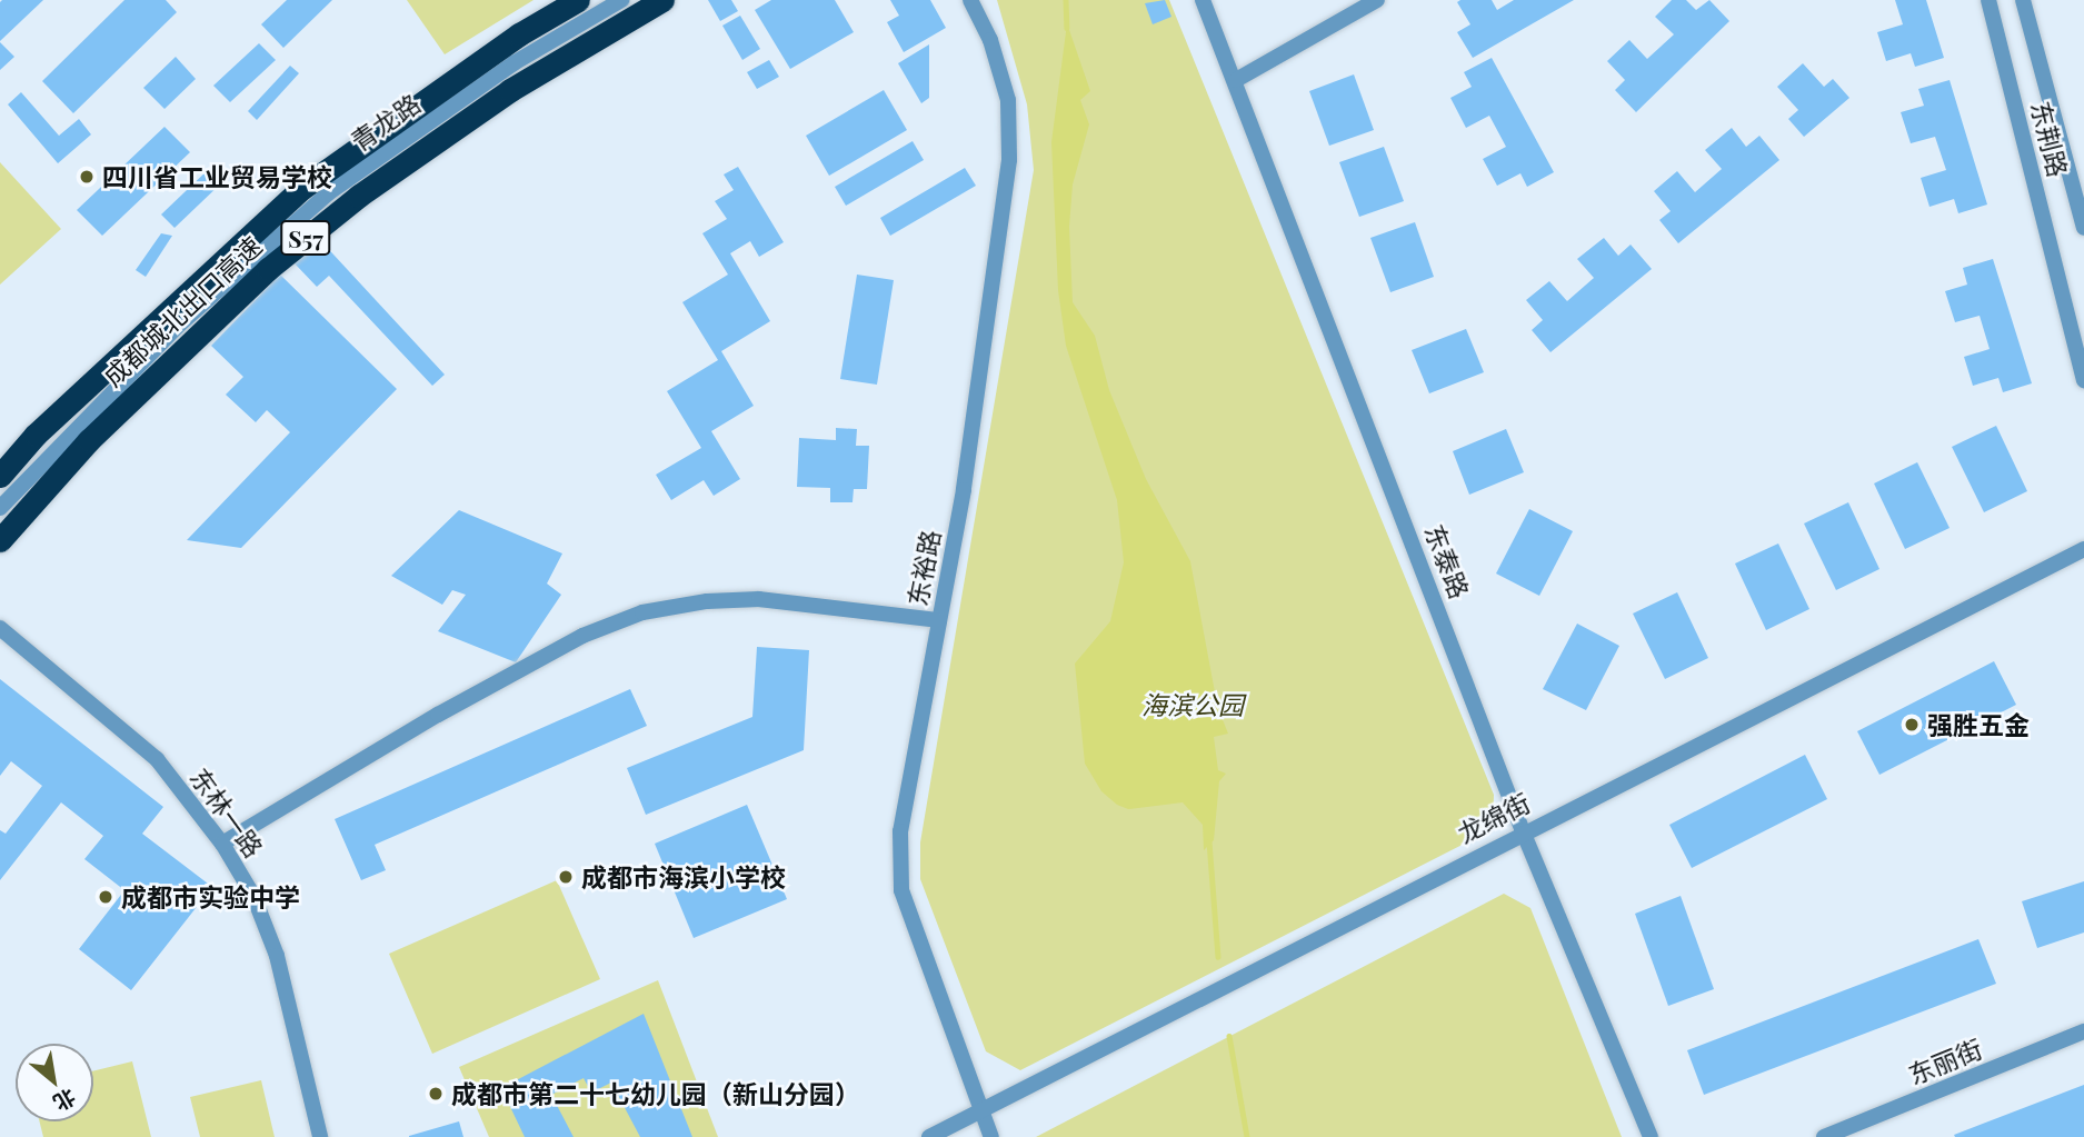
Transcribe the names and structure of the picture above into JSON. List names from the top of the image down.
{
  "streets": {
    "highway": ["S57", "成都城北出口高速"],
    "street": [
      "青龙路",
      "东荆路",
      "东泰路",
      "东裕路",
      "东林一路",
      "龙绵街",
      "东丽街"
    ]
  },
  "crossings": [
    ["东泰路", "龙绵街"],
    ["东裕路", "龙绵街"]
  ],
  "parks": ["海滨公园"],
  "places": [
    "四川省工业贸易学校",
    "强胜五金",
    "成都市海滨小学校",
    "成都市实验中学",
    "成都市第二十七幼儿园（新山分园）"
  ],
  "north": "bottom right"
}
